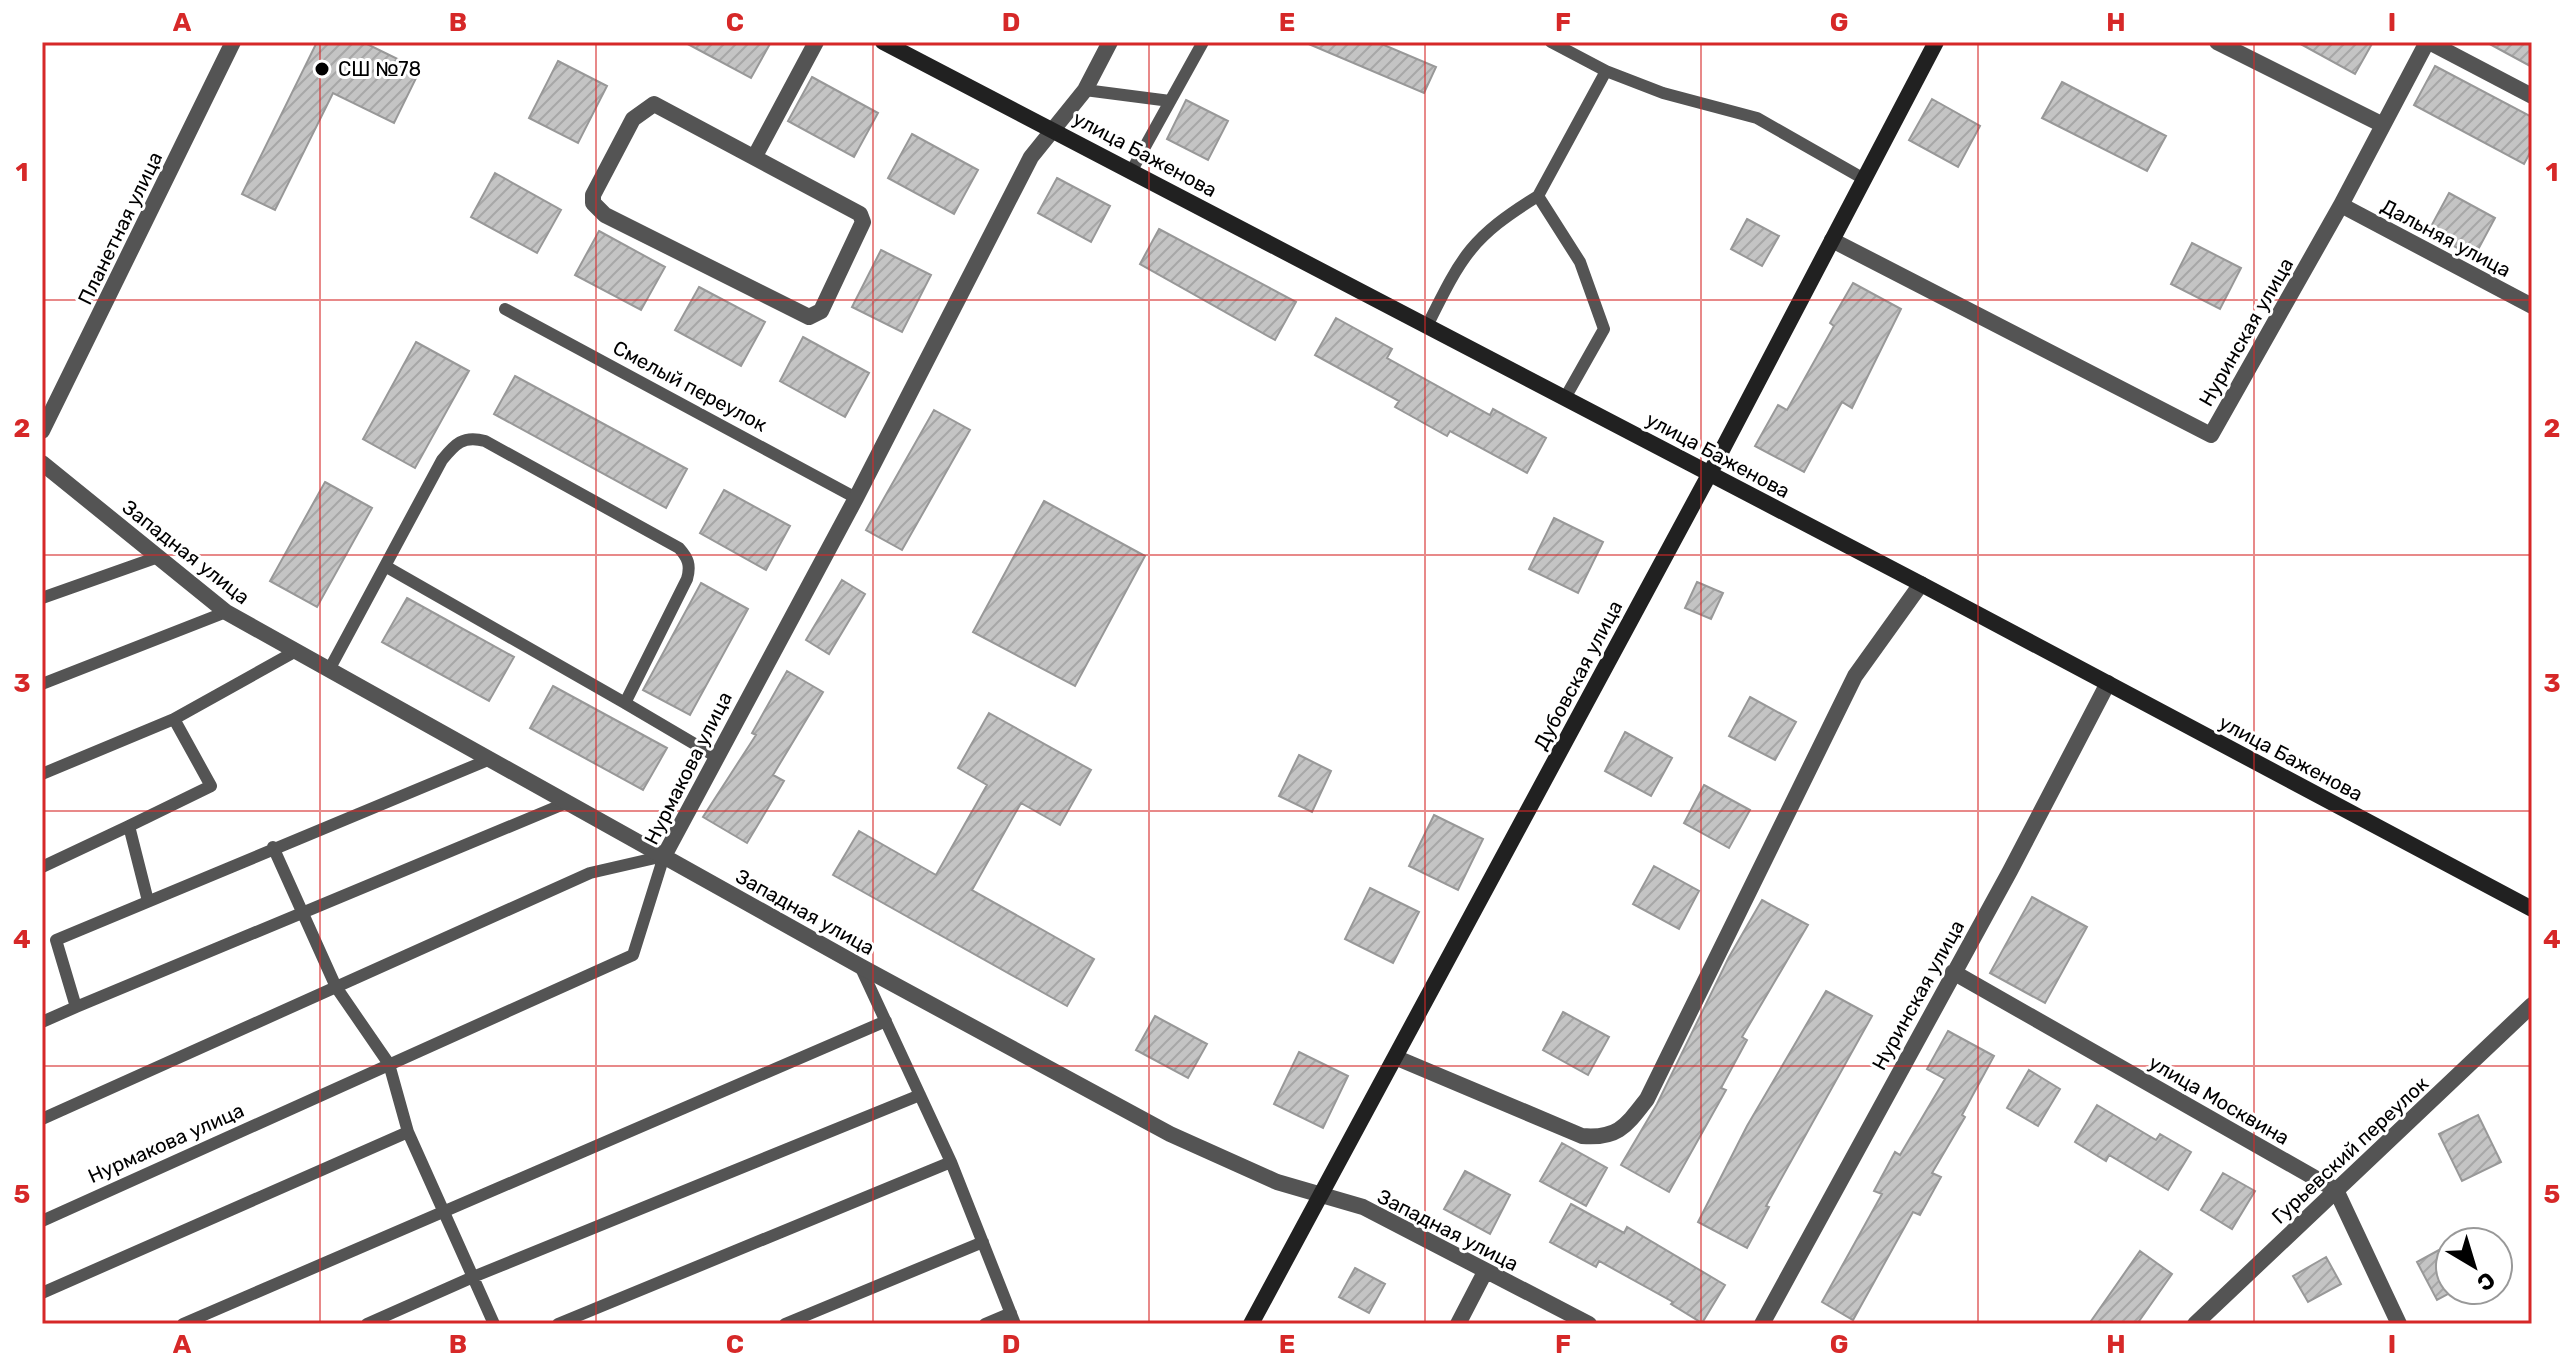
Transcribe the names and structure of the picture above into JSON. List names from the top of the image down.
{
  "streets": {
    "main road": ["улица Баженова", "Дубовская улица"],
    "street": [
      "Планетная улица",
      "Дальняя улица",
      "Нуринская улица",
      "Западная улица",
      "Нурмакова улица",
      "улица Москвина",
      "Гурьевский переулок"
    ],
    "lane": ["Смелый переулок"]
  },
  "crossings": [
    ["улица Баженова", "Нуринская улица"],
    ["улица Баженова", "Дубовская улица"],
    ["улица Баженова", "Нурмакова улица"],
    ["Дальняя улица", "Нуринская улица"],
    ["Нуринская улица", "Дубовская улица"],
    ["Нуринская улица", "улица Москвина"],
    ["Смелый переулок", "Нурмакова улица"],
    ["Западная улица", "Дубовская улица"],
    ["Западная улица", "Нурмакова улица"],
    ["улица Москвина", "Гурьевский переулок"]
  ],
  "places": ["СШ №78"],
  "north": "bottom right",
  "grid": {
    "columns": [
      "A",
      "B",
      "C",
      "D",
      "E",
      "F",
      "G",
      "H",
      "I"
    ],
    "rows": [
      "1",
      "2",
      "3",
      "4",
      "5"
    ]
  }
}
